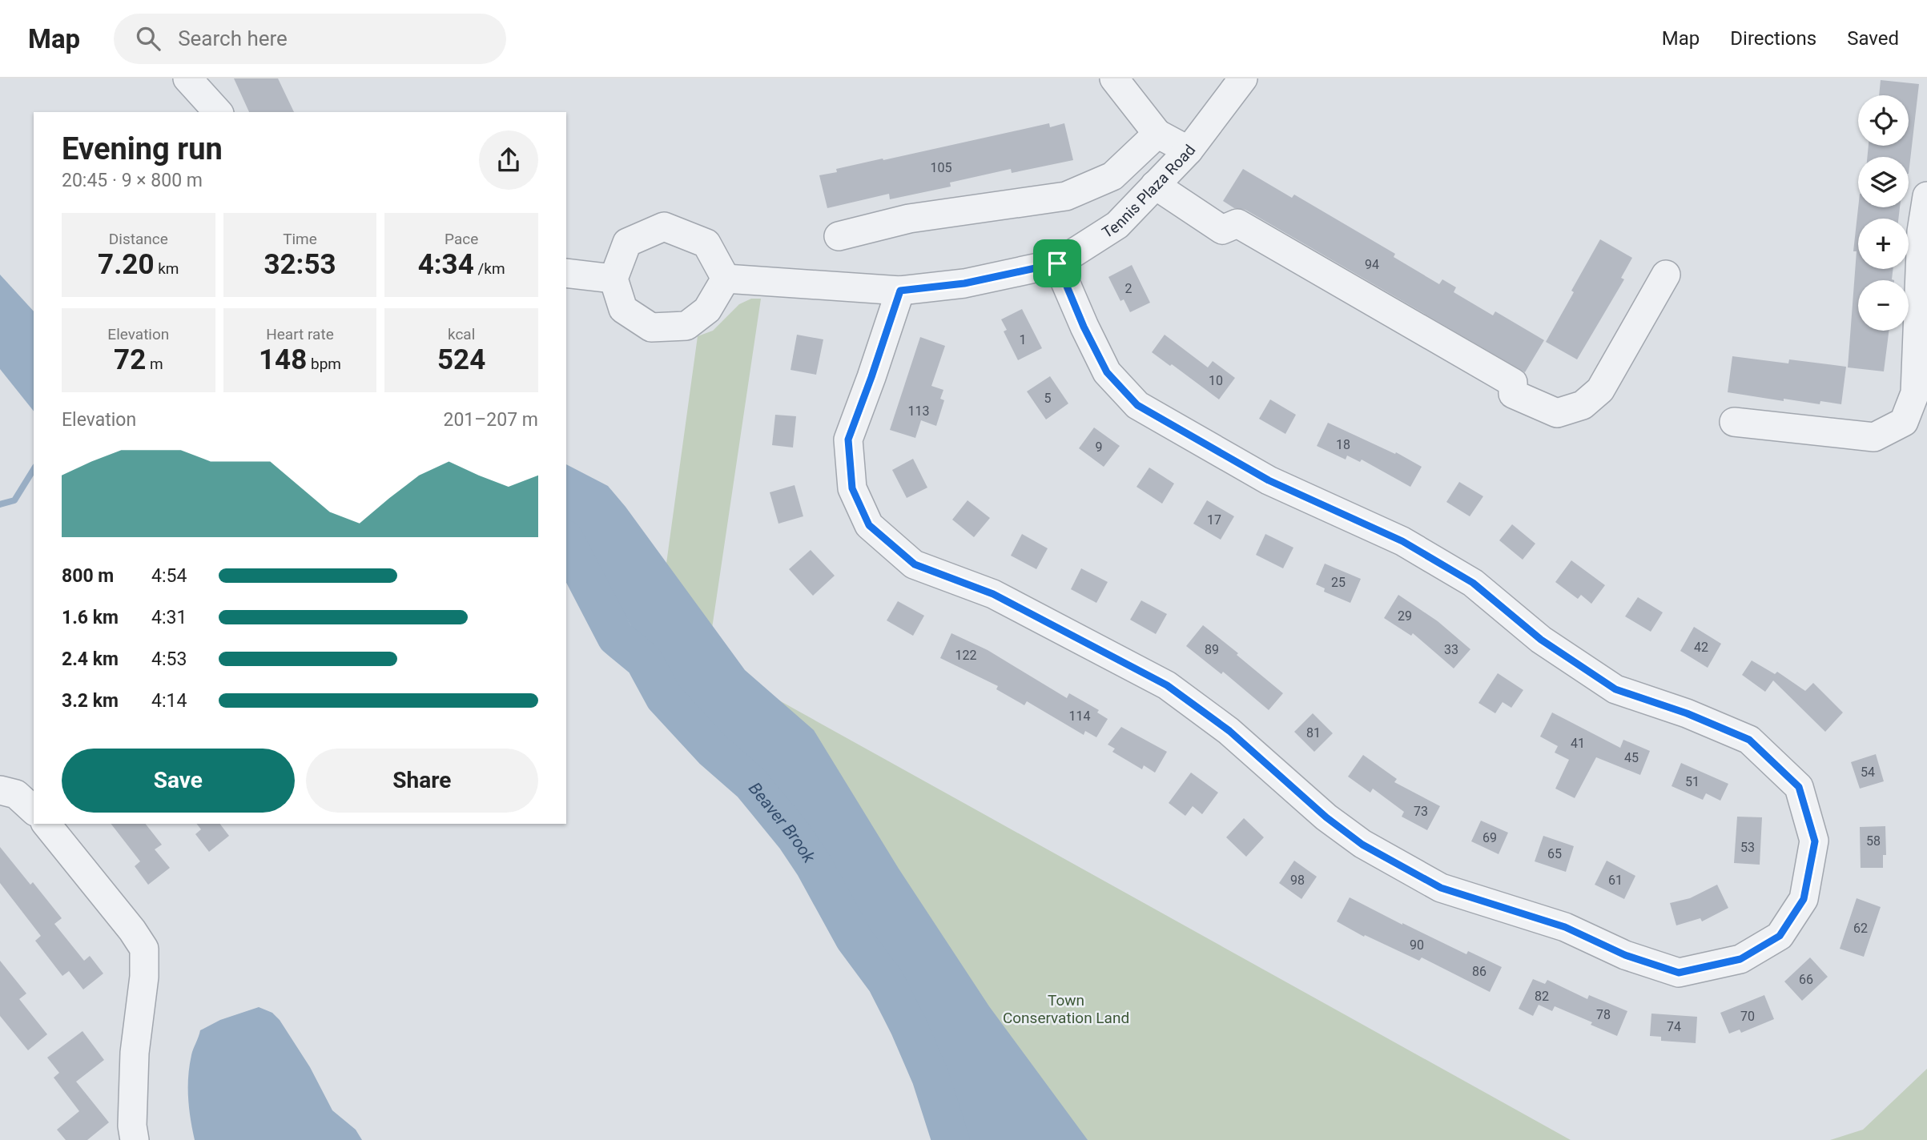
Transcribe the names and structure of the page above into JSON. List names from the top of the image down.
{
  "streets": {
    "street": ["Tennis Plaza Road"]
  },
  "water": ["Beaver Brook"],
  "parks": ["Town Conservation Land"],
  "house_numbers": [
    "105",
    "94",
    "2",
    "1",
    "10",
    "5",
    "113",
    "18",
    "9",
    "17",
    "25",
    "29",
    "42",
    "89",
    "33",
    "122",
    "114",
    "81",
    "41",
    "45",
    "54",
    "51",
    "73",
    "69",
    "58",
    "53",
    "65",
    "98",
    "61",
    "62",
    "90",
    "86",
    "66",
    "82",
    "78",
    "70",
    "74"
  ],
  "page": {
    "header": "Map",
    "search": "Search here",
    "nav": ["Map", "Directions", "Saved"],
    "map_buttons": ["+", "−"],
    "heading": ["Evening run", "20:45 · 9 × 800 m"],
    "stats": [
      ["Distance", "7.20 km"],
      ["Time", "32:53"],
      ["Pace", "4:34 /km"],
      ["Elevation", "72 m"],
      ["Heart rate", "148 bpm"],
      ["kcal", "524"]
    ],
    "chart": ["Elevation", "201–207 m"],
    "list": [
      {
        "name": "800 m",
        "note": "4:54"
      },
      {
        "name": "1.6 km",
        "note": "4:31"
      },
      {
        "name": "2.4 km",
        "note": "4:53"
      },
      {
        "name": "3.2 km",
        "note": "4:14"
      }
    ],
    "buttons": ["Save", "Share"]
  }
}
